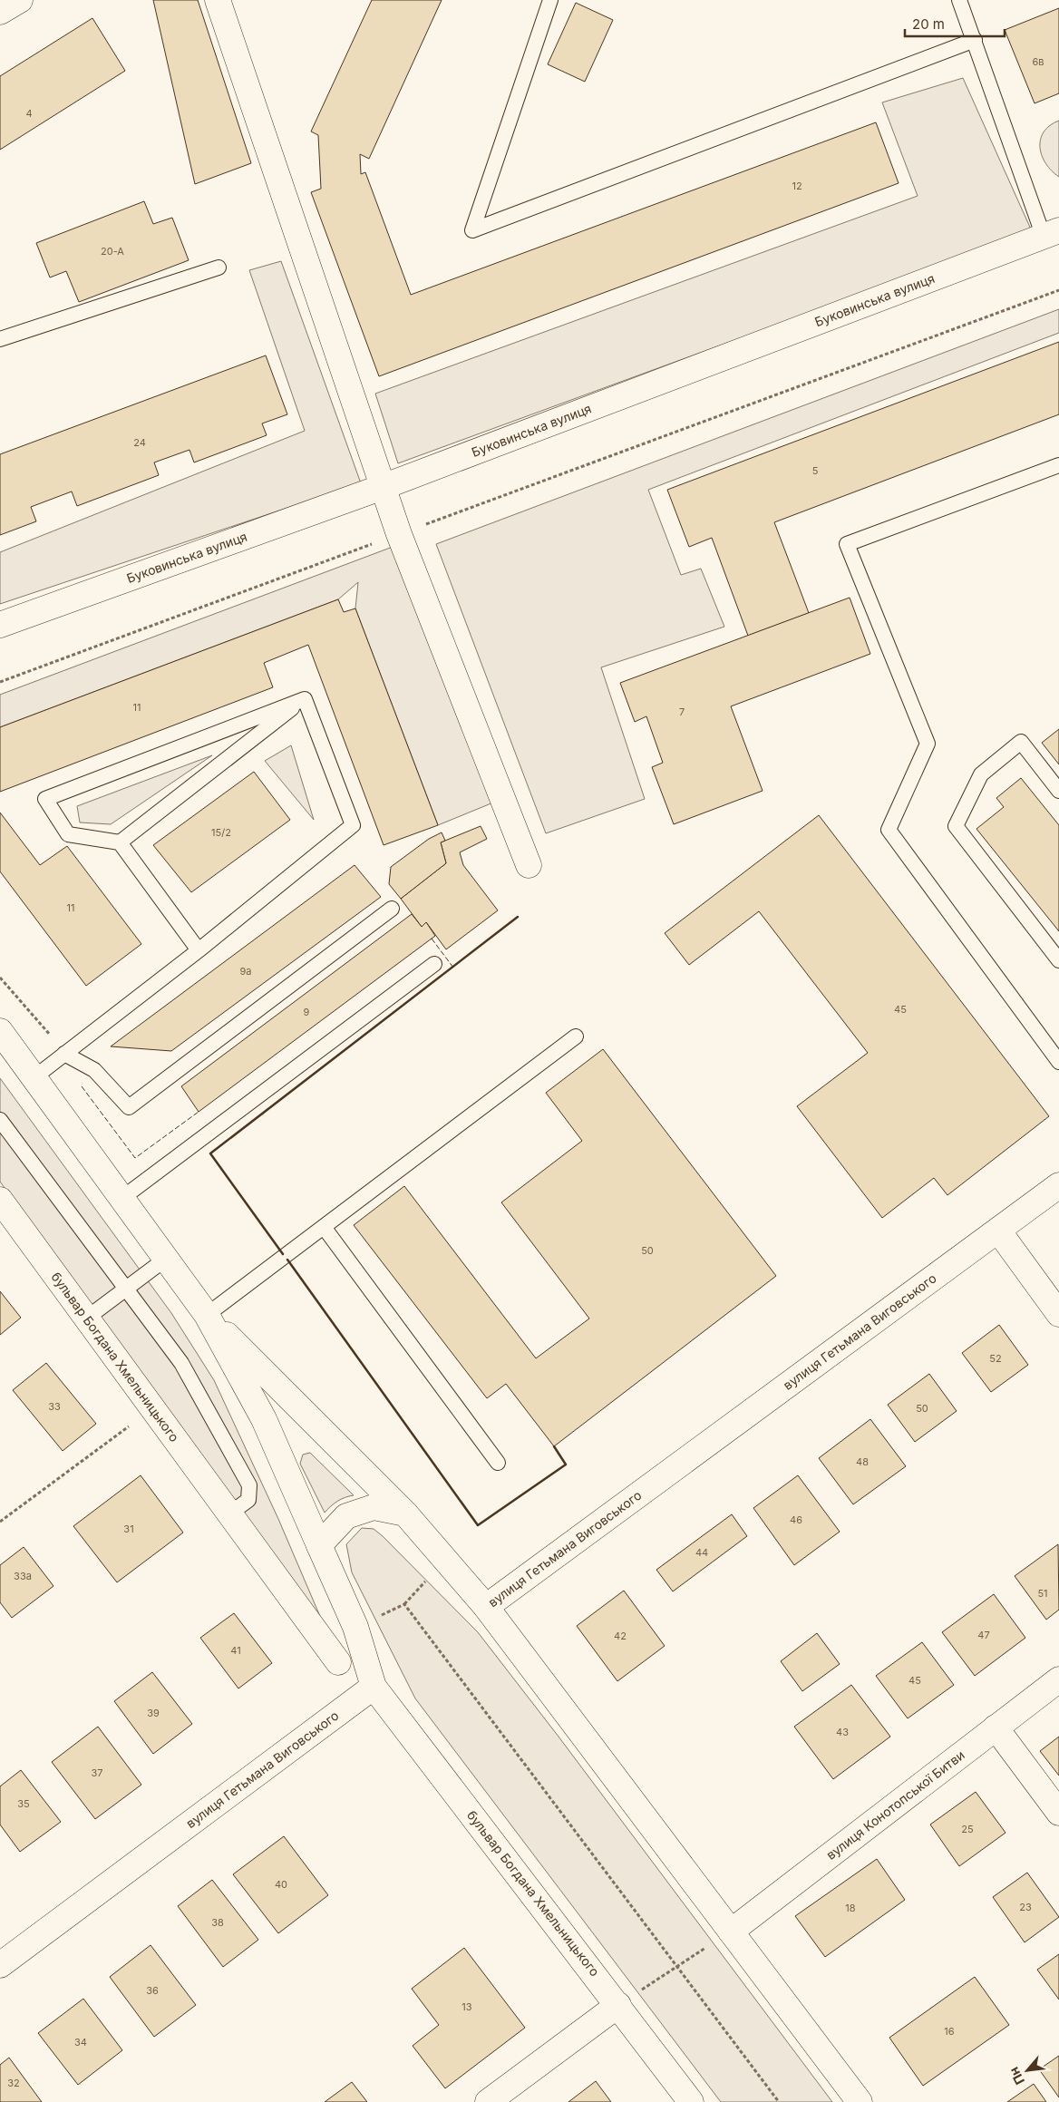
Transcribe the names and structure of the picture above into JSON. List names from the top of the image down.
{
  "streets": {
    "street": [
      "Буковинська вулиця",
      "вулиця Гетьмана Виговського",
      "бульвар Богдана Хмельницького",
      "вулиця Конотопської Битви"
    ]
  },
  "crossings": [
    ["вулиця Гетьмана Виговського", "бульвар Богдана Хмельницького"]
  ],
  "house_numbers": [
    "6в",
    "4",
    "12",
    "20-А",
    "24",
    "5",
    "11",
    "7",
    "15/2",
    "11",
    "9а",
    "45",
    "9",
    "50",
    "52",
    "33",
    "50",
    "48",
    "46",
    "31",
    "44",
    "33а",
    "51",
    "47",
    "42",
    "41",
    "45",
    "39",
    "43",
    "37",
    "35",
    "25",
    "40",
    "23",
    "18",
    "38",
    "36",
    "13",
    "16",
    "34",
    "32"
  ],
  "scale_bar": "20 m",
  "north": "bottom left"
}
